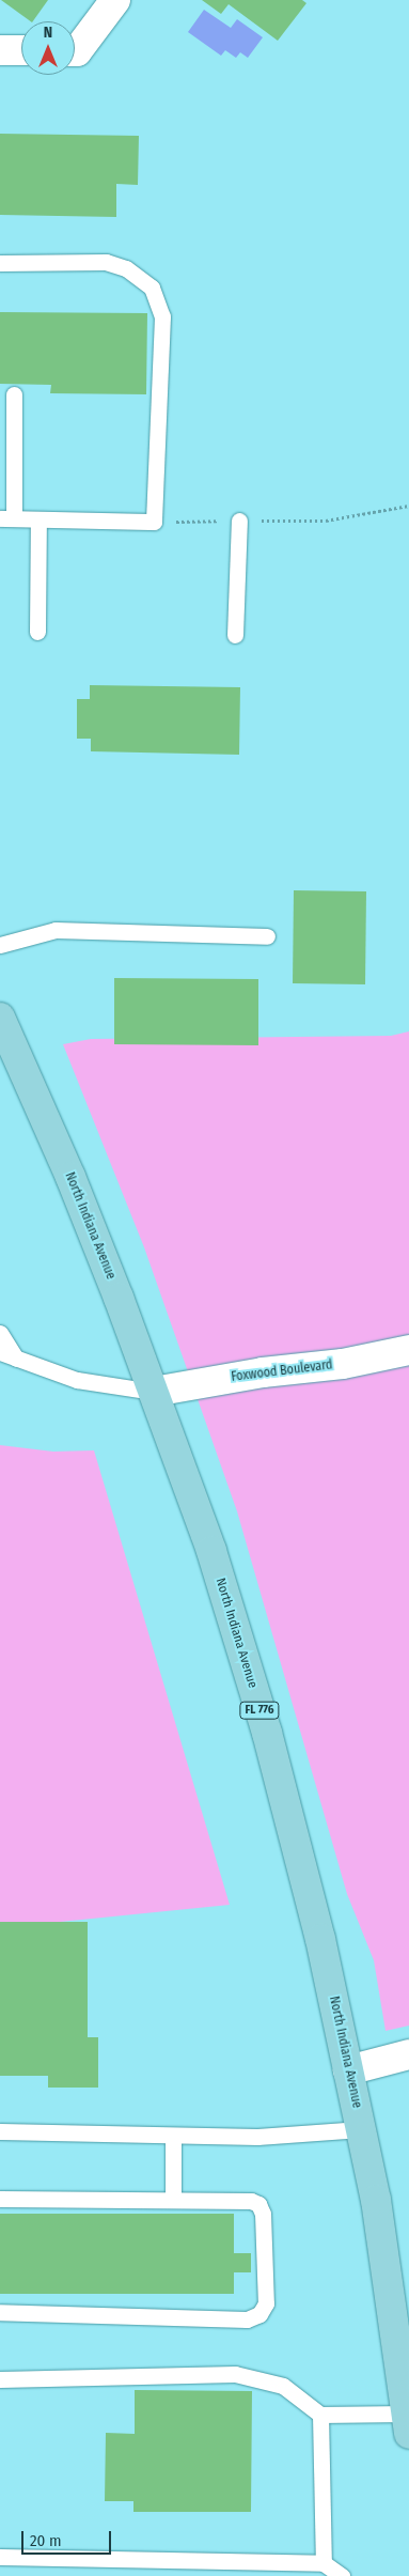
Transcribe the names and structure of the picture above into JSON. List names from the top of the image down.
{
  "streets": {
    "main road": ["North Indiana Avenue", "FL 776"],
    "street": ["Foxwood Boulevard"]
  },
  "crossings": [
    ["North Indiana Avenue", "Foxwood Boulevard"]
  ],
  "scale_bar": "20 m",
  "north": "top"
}
